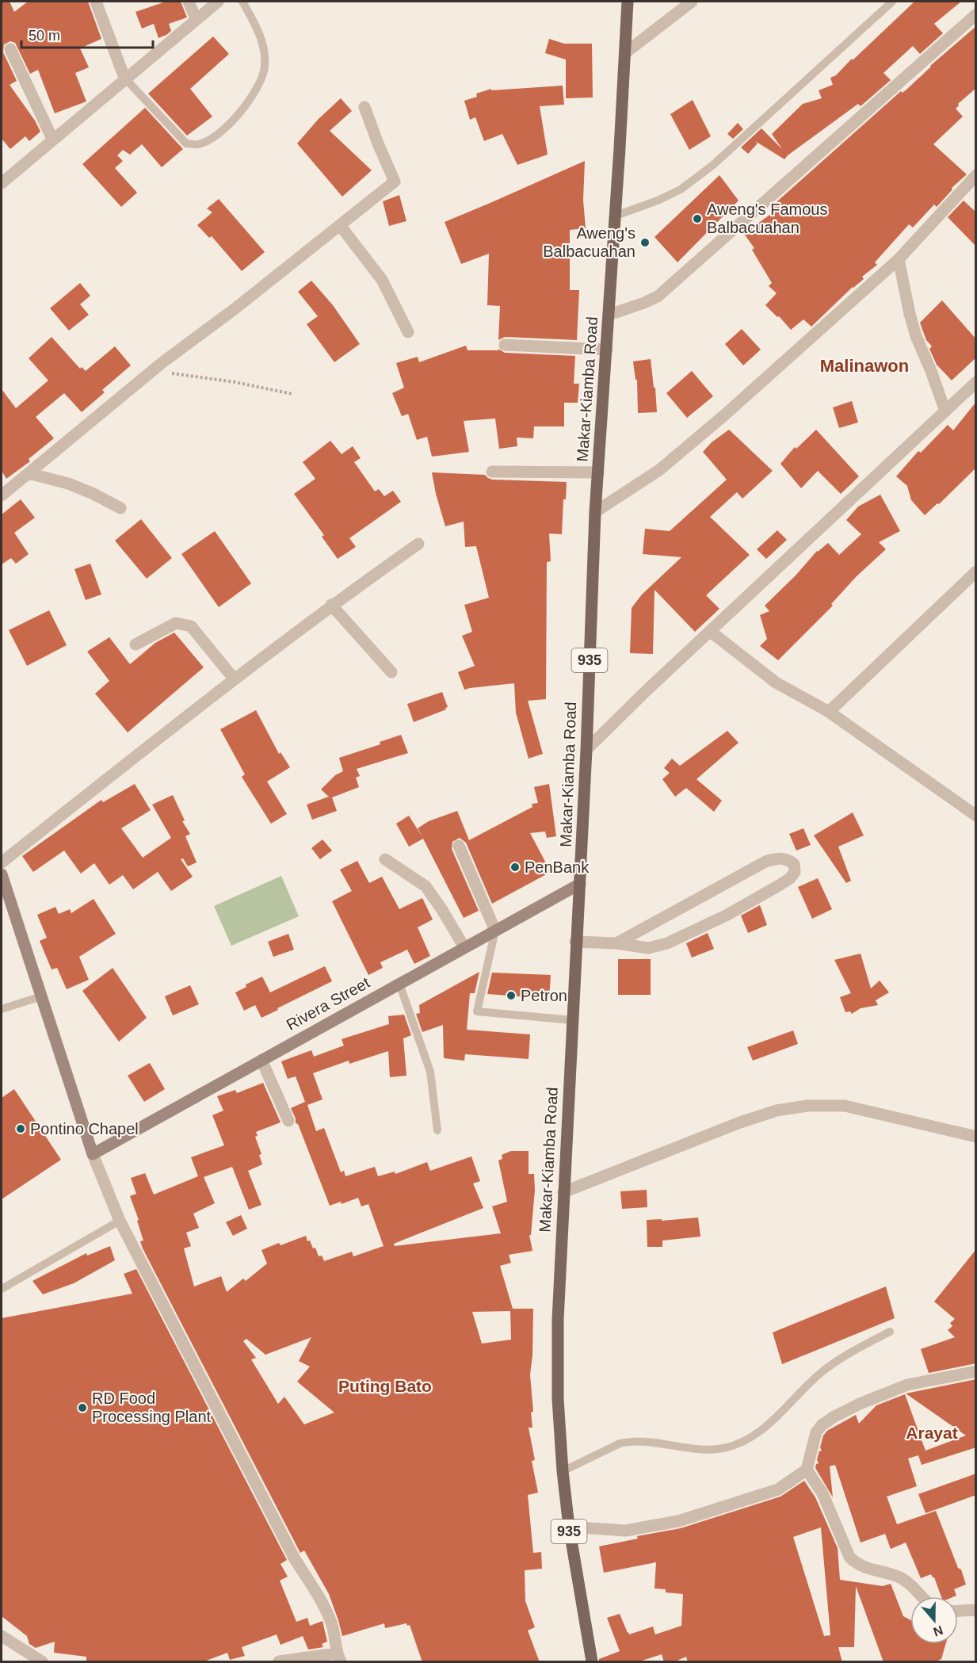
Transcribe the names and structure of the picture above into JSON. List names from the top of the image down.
{
  "streets": {
    "main road": ["Makar-Kiamba Road", "935"],
    "street": ["Rivera Street"]
  },
  "crossings": [
    ["Makar-Kiamba Road", "Rivera Street"]
  ],
  "districts": ["Malinawon", "Puting Bato", "Arayat"],
  "places": [
    "Aweng's Famous Balbacuahan",
    "Aweng's Balbacuahan",
    "PenBank",
    "Petron",
    "Pontino Chapel",
    "RD Food Processing Plant"
  ],
  "scale_bar": "50 m",
  "north": "bottom"
}
